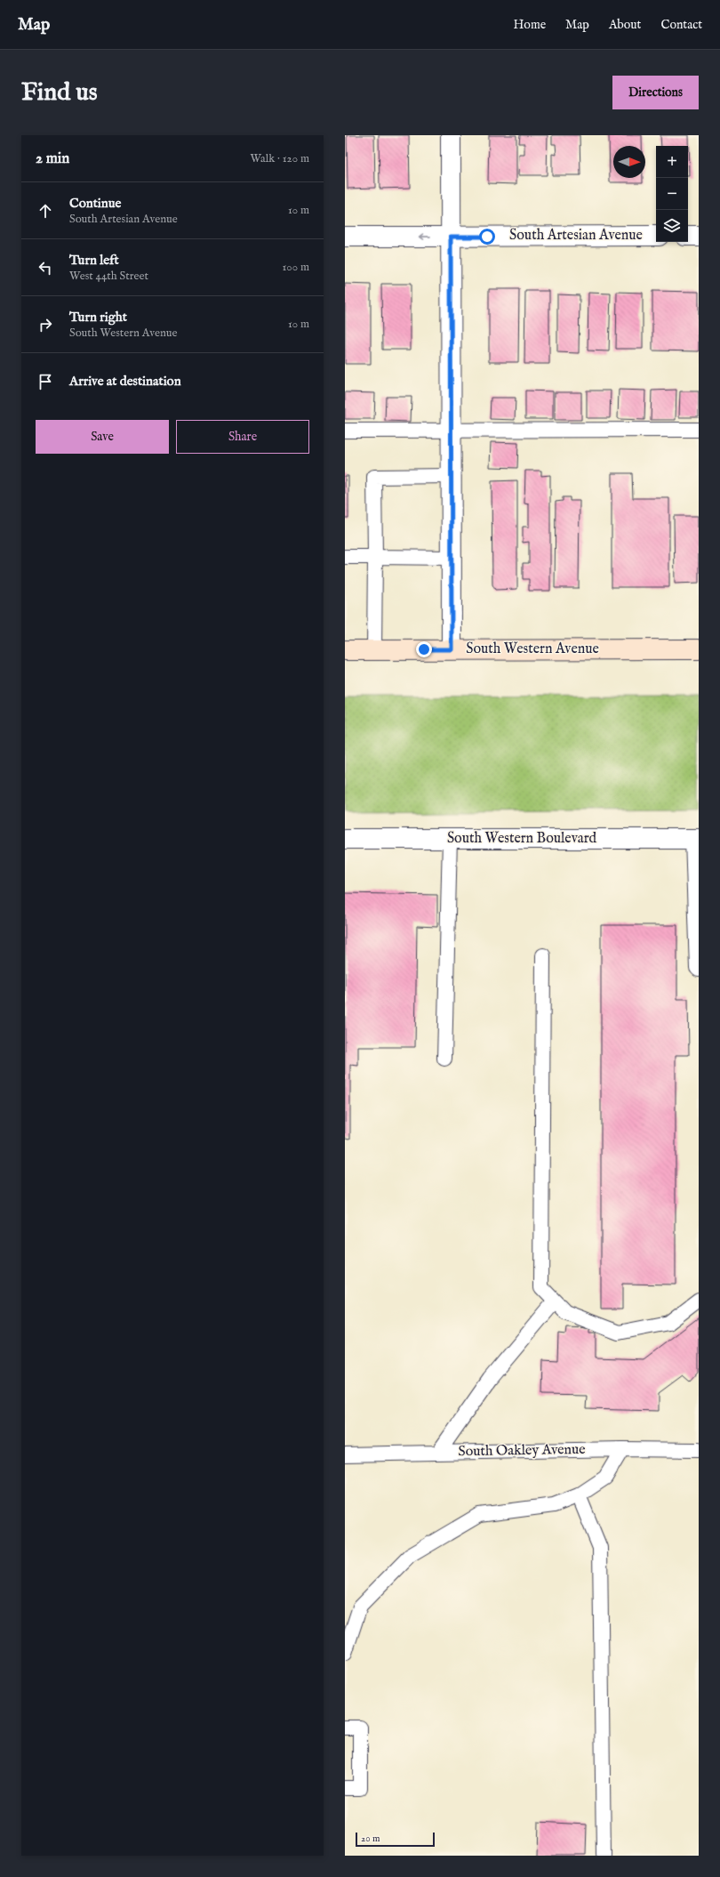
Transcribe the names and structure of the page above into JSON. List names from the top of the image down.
{
  "streets": {
    "main road": ["South Western Avenue"],
    "street": ["South Artesian Avenue", "South Western Boulevard"],
    "lane": ["South Oakley Avenue"]
  },
  "scale_bar": "20 m",
  "north": "right",
  "page": {
    "header": "Map",
    "nav": [
      "Home",
      "Map",
      "About",
      "Contact"
    ],
    "buttons": [
      "Directions",
      ["Save", "Share"]
    ],
    "title": "Find us",
    "heading": ["2 min", "Walk · 120 m"],
    "map_buttons": ["+", "−"],
    "list": [
      ["Continue", "South Artesian Avenue", "10 m"],
      ["Turn left", "West 44th Street", "100 m"],
      ["Turn right", "South Western Avenue", "10 m"],
      "Arrive at destination"
    ],
    "scale": "20 m"
  }
}
